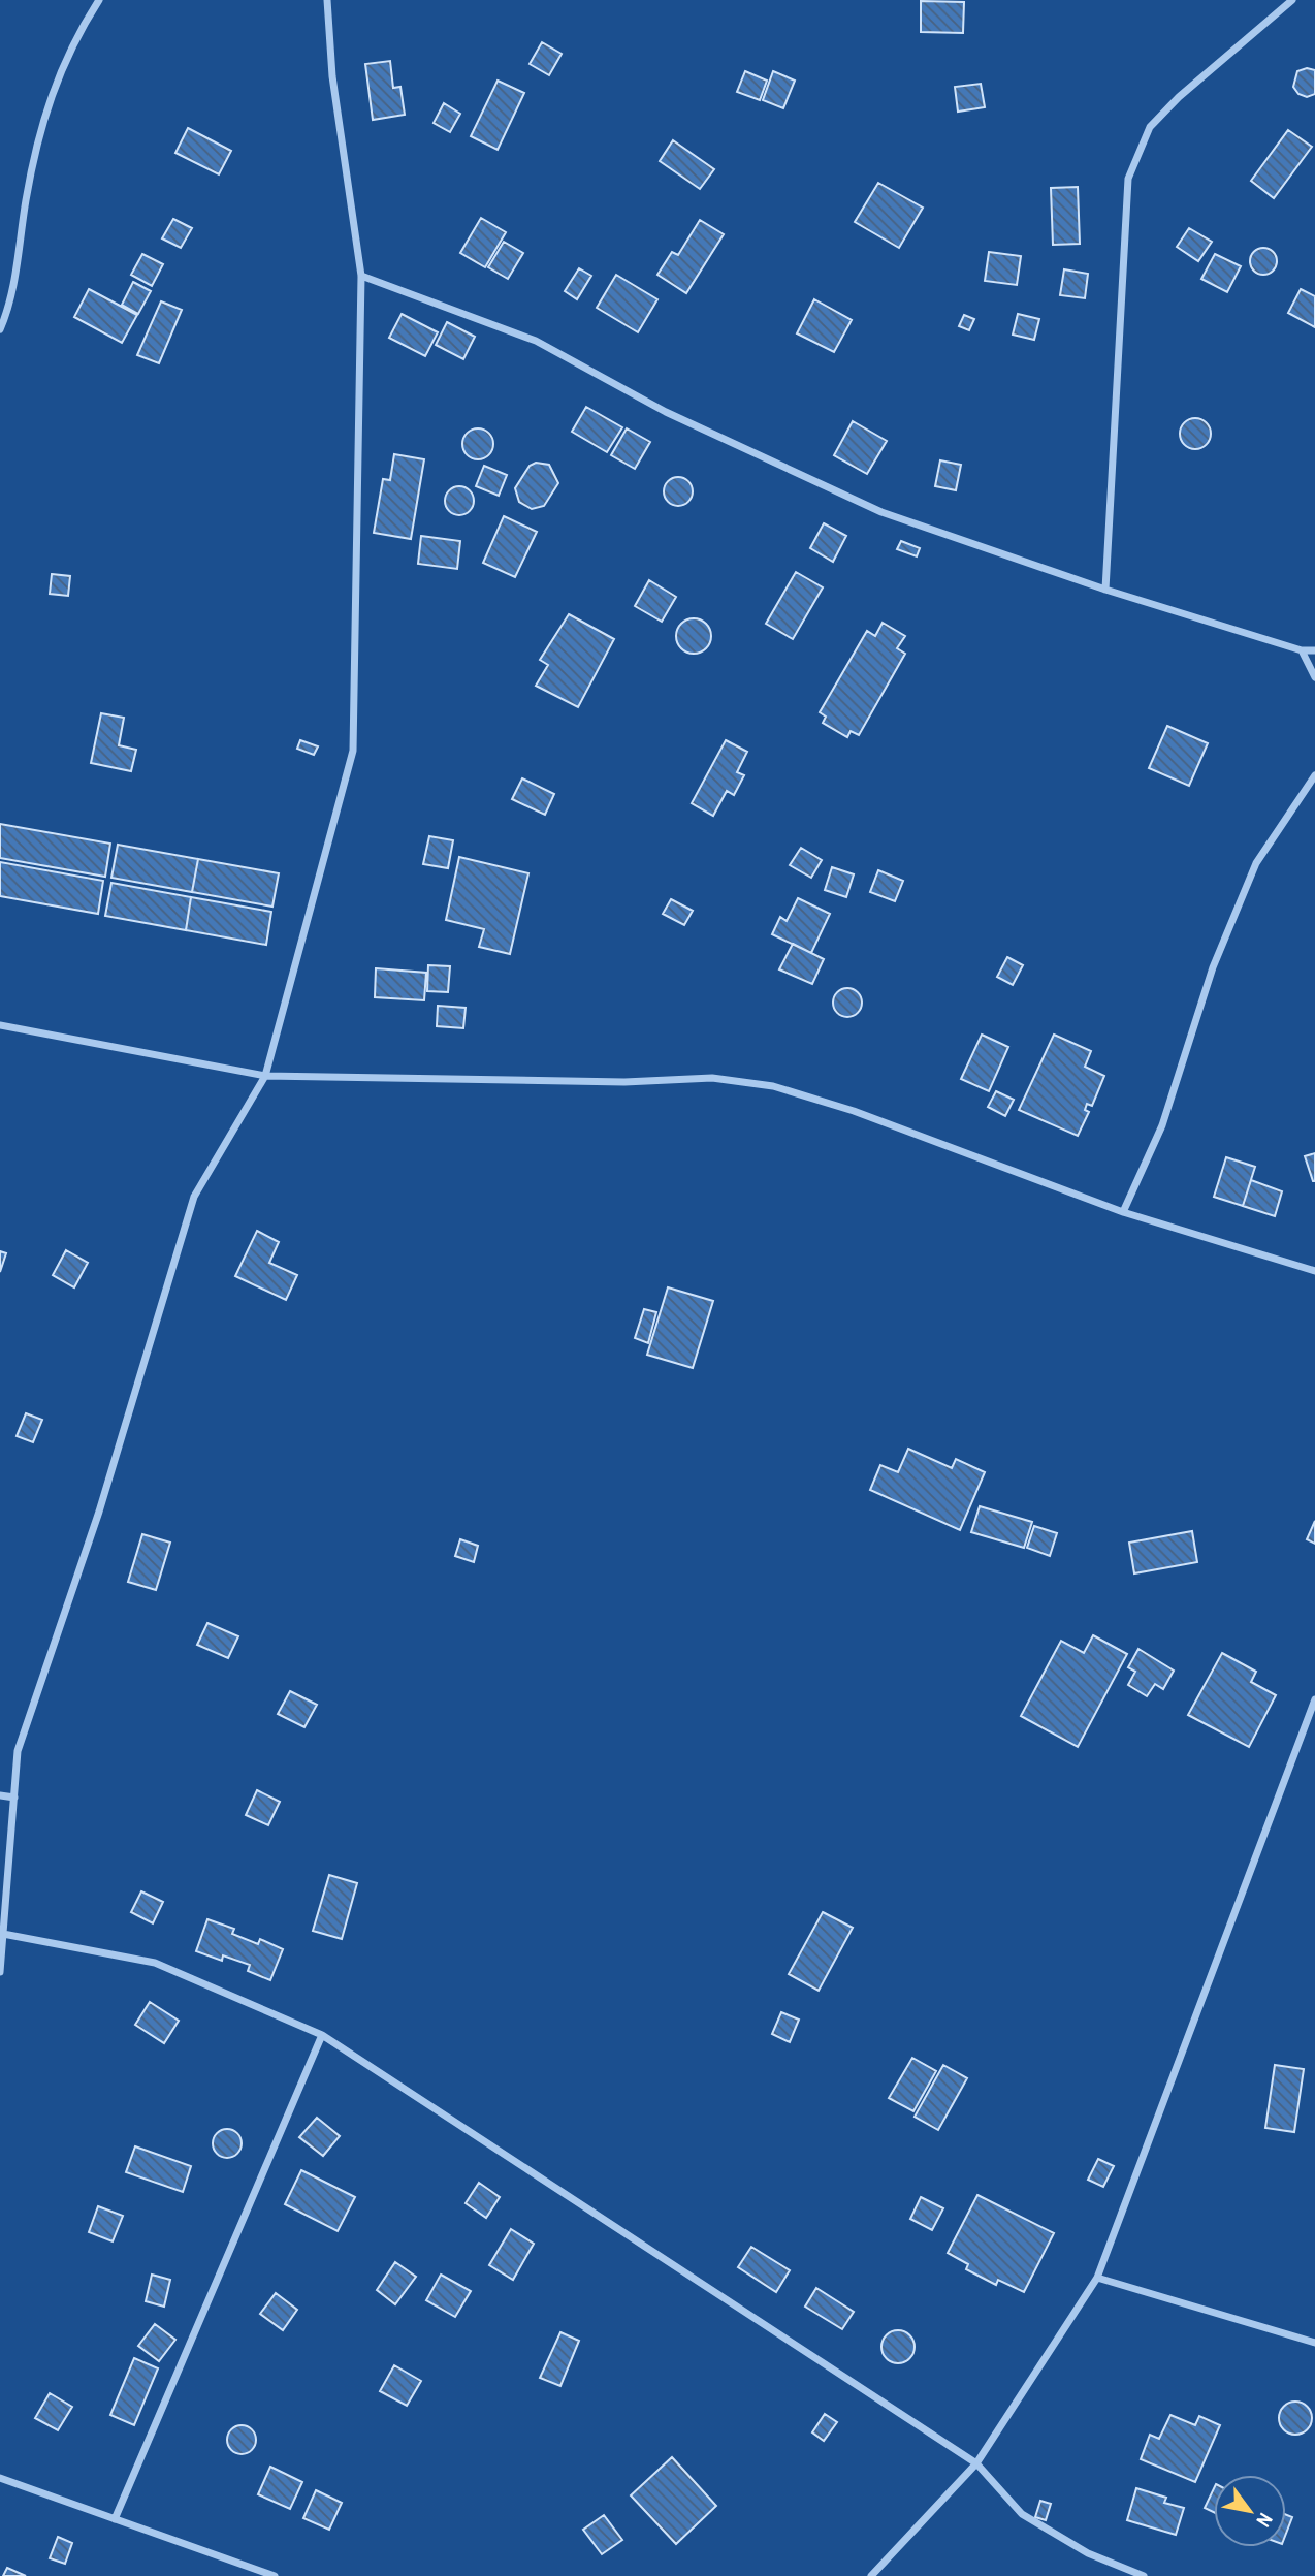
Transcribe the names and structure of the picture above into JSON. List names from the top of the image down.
{
  "north": "bottom right"
}
